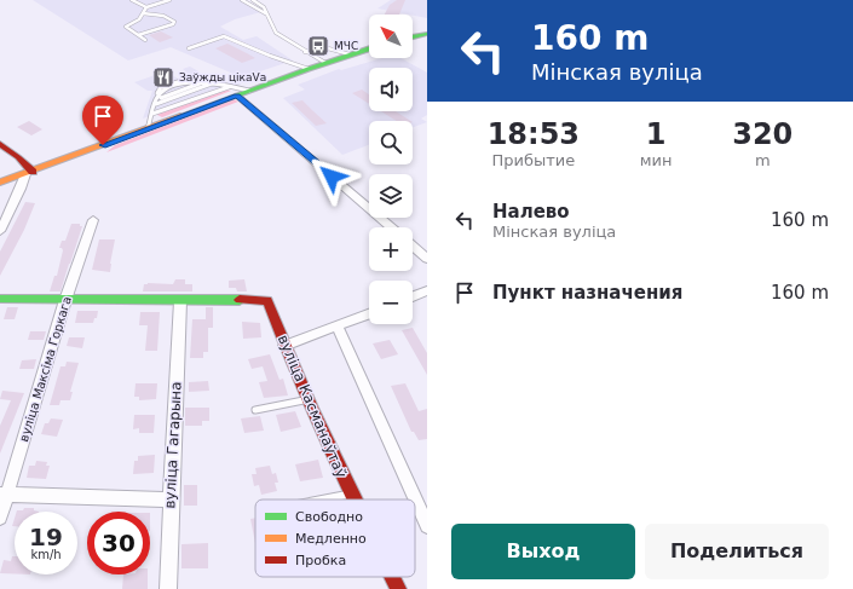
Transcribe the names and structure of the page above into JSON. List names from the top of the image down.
{
  "streets": {
    "street": ["вуліца Максіма Горкага", "вуліца Касманаўтаў", "вуліца Гагарына"]
  },
  "crossings": [
    ["вуліца Касманаўтаў", "вуліца Гагарына"]
  ],
  "places": {
    "bus stop": ["МЧС"],
    "restaurant": ["Заўжды цікаVа"]
  },
  "legend": ["Свободно", "Медленно", "Пробка"],
  "north": "top left",
  "page": {
    "turn": ["160 m", "Мінская вуліца"],
    "map_buttons": ["+", "−"],
    "eta": [
      "18:53",
      "Прибытие",
      "1",
      "мин",
      "320",
      "m"
    ],
    "list": [
      {
        "name": "Налево",
        "note": "Мінская вуліца",
        "value": "160 m"
      },
      {
        "name": "Пункт назначения",
        "value": "160 m"
      }
    ],
    "speed": "19 km/h",
    "limit": "30",
    "buttons": ["Выход", "Поделиться"]
  }
}
